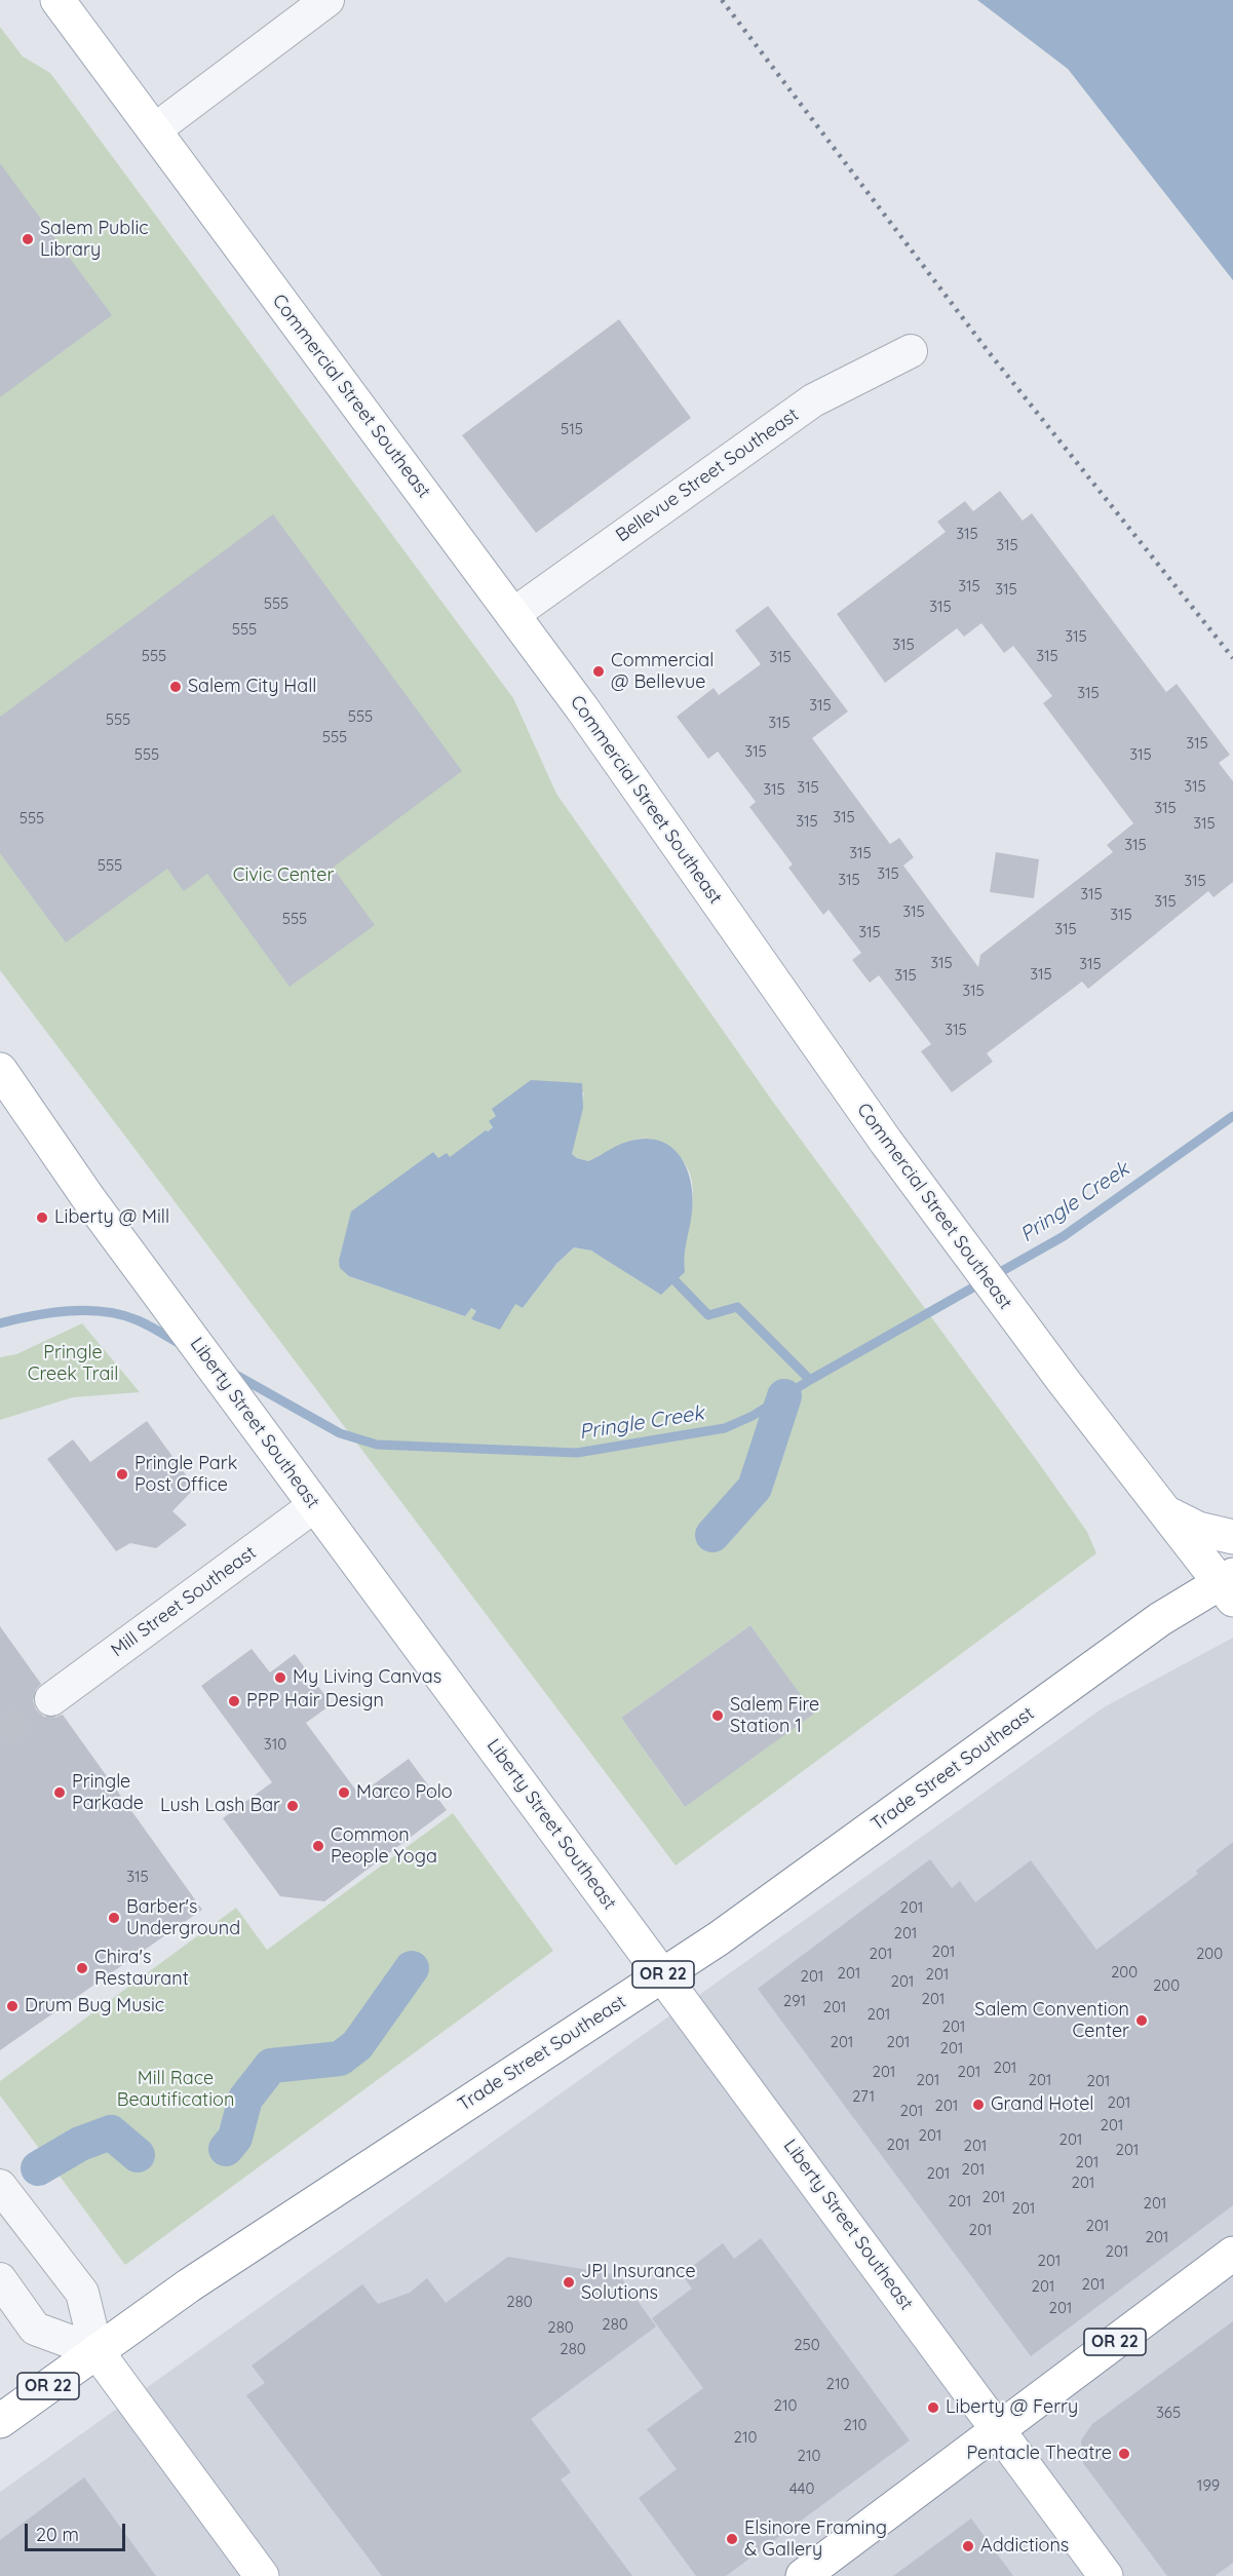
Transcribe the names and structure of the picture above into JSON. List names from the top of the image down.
{
  "streets": {
    "main road": [
      "Commercial Street Southeast",
      "Liberty Street Southeast",
      "Trade Street Southeast",
      "OR 22"
    ],
    "street": ["Bellevue Street Southeast", "Mill Street Southeast"]
  },
  "crossings": [
    ["Commercial Street Southeast", "Bellevue Street Southeast"],
    ["Commercial Street Southeast", "Trade Street Southeast"],
    ["Liberty Street Southeast", "Mill Street Southeast"],
    ["Liberty Street Southeast", "Trade Street Southeast"],
    ["Liberty Street Southeast", "OR 22"]
  ],
  "water": ["Pringle Creek"],
  "parks": ["Civic Center", "Pringle Creek Trail", "Mill Race Beautification"],
  "places": [
    "Salem Public Library",
    "Commercial @ Bellevue",
    "Salem City Hall",
    "Liberty @ Mill",
    "Pringle Park Post Office",
    "My Living Canvas",
    "PPP Hair Design",
    "Salem Fire Station 1",
    "Pringle Parkade",
    "Marco Polo",
    "Lush Lash Bar",
    "Common People Yoga",
    "Barber's Underground",
    "Chira's Restaurant",
    "Drum Bug Music",
    "Salem Convention Center",
    "Grand Hotel",
    "JPI Insurance Solutions",
    "Liberty @ Ferry",
    "Pentacle Theatre",
    "Elsinore Framing & Gallery",
    "Addictions"
  ],
  "house_numbers": [
    "515",
    "315",
    "315",
    "315",
    "315",
    "555",
    "315",
    "555",
    "315",
    "315",
    "555",
    "315",
    "315",
    "315",
    "315",
    "555",
    "555",
    "315",
    "555",
    "315",
    "315",
    "555",
    "315",
    "315",
    "315",
    "315",
    "315",
    "315",
    "555",
    "315",
    "315",
    "315",
    "315",
    "555",
    "315",
    "315",
    "315",
    "315",
    "315",
    "315",
    "315",
    "555",
    "315",
    "315",
    "315",
    "315",
    "315",
    "315",
    "315",
    "315",
    "310",
    "315",
    "201",
    "201",
    "201",
    "201",
    "200",
    "200",
    "201",
    "201",
    "201",
    "201",
    "200",
    "201",
    "291",
    "201",
    "201",
    "201",
    "201",
    "201",
    "201",
    "201",
    "201",
    "201",
    "201",
    "201",
    "201",
    "271",
    "201",
    "201",
    "201",
    "201",
    "201",
    "201",
    "201",
    "201",
    "201",
    "201",
    "201",
    "201",
    "201",
    "201",
    "201",
    "201",
    "201",
    "201",
    "201",
    "201",
    "201",
    "201",
    "201",
    "201",
    "280",
    "201",
    "280",
    "280",
    "250",
    "280",
    "210",
    "210",
    "365",
    "210",
    "210",
    "210",
    "199",
    "440"
  ],
  "scale_bar": "20 m"
}
